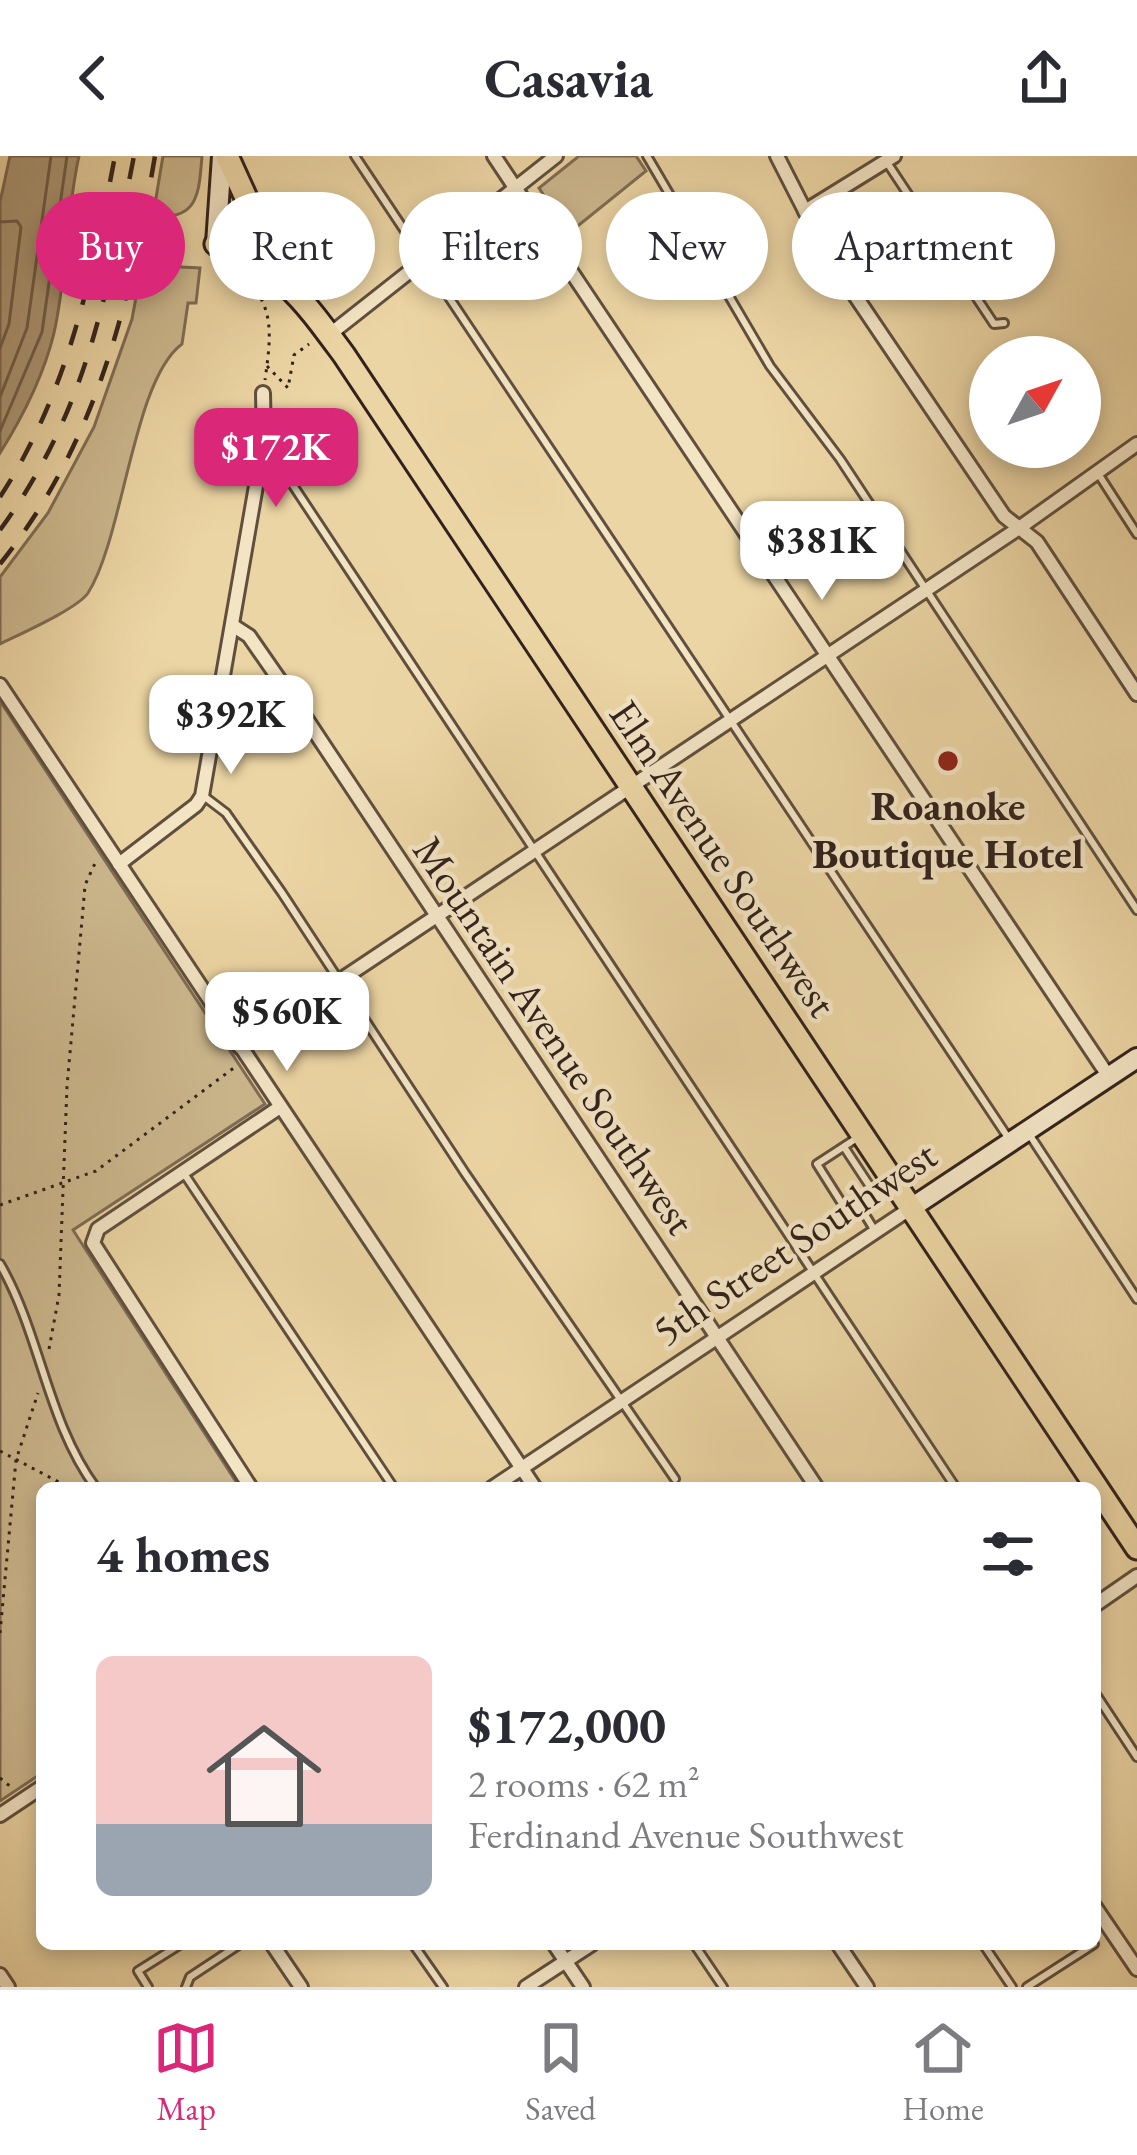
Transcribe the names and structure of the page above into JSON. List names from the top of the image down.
{
  "streets": {
    "main road": ["Elm Avenue Southwest"],
    "street": ["Mountain Avenue Southwest", "5th Street Southwest"]
  },
  "crossings": [
    ["Elm Avenue Southwest", "5th Street Southwest"],
    ["Mountain Avenue Southwest", "5th Street Southwest"]
  ],
  "places": ["Roanoke Boutique Hotel"],
  "north": "top right",
  "page": {
    "header": "Casavia",
    "chip": [
      "Buy",
      "Rent",
      "Filters",
      "New",
      "Apartment"
    ],
    "price": [
      "$172K",
      "$381K",
      "$392K",
      "$560K"
    ],
    "heading": "4 homes",
    "list": [
      {
        "name": "$172,000",
        "note": "2 rooms · 62 m² · Ferdinand Avenue Southwest"
      }
    ],
    "tabs": ["Map", "Saved", "Home"]
  }
}
